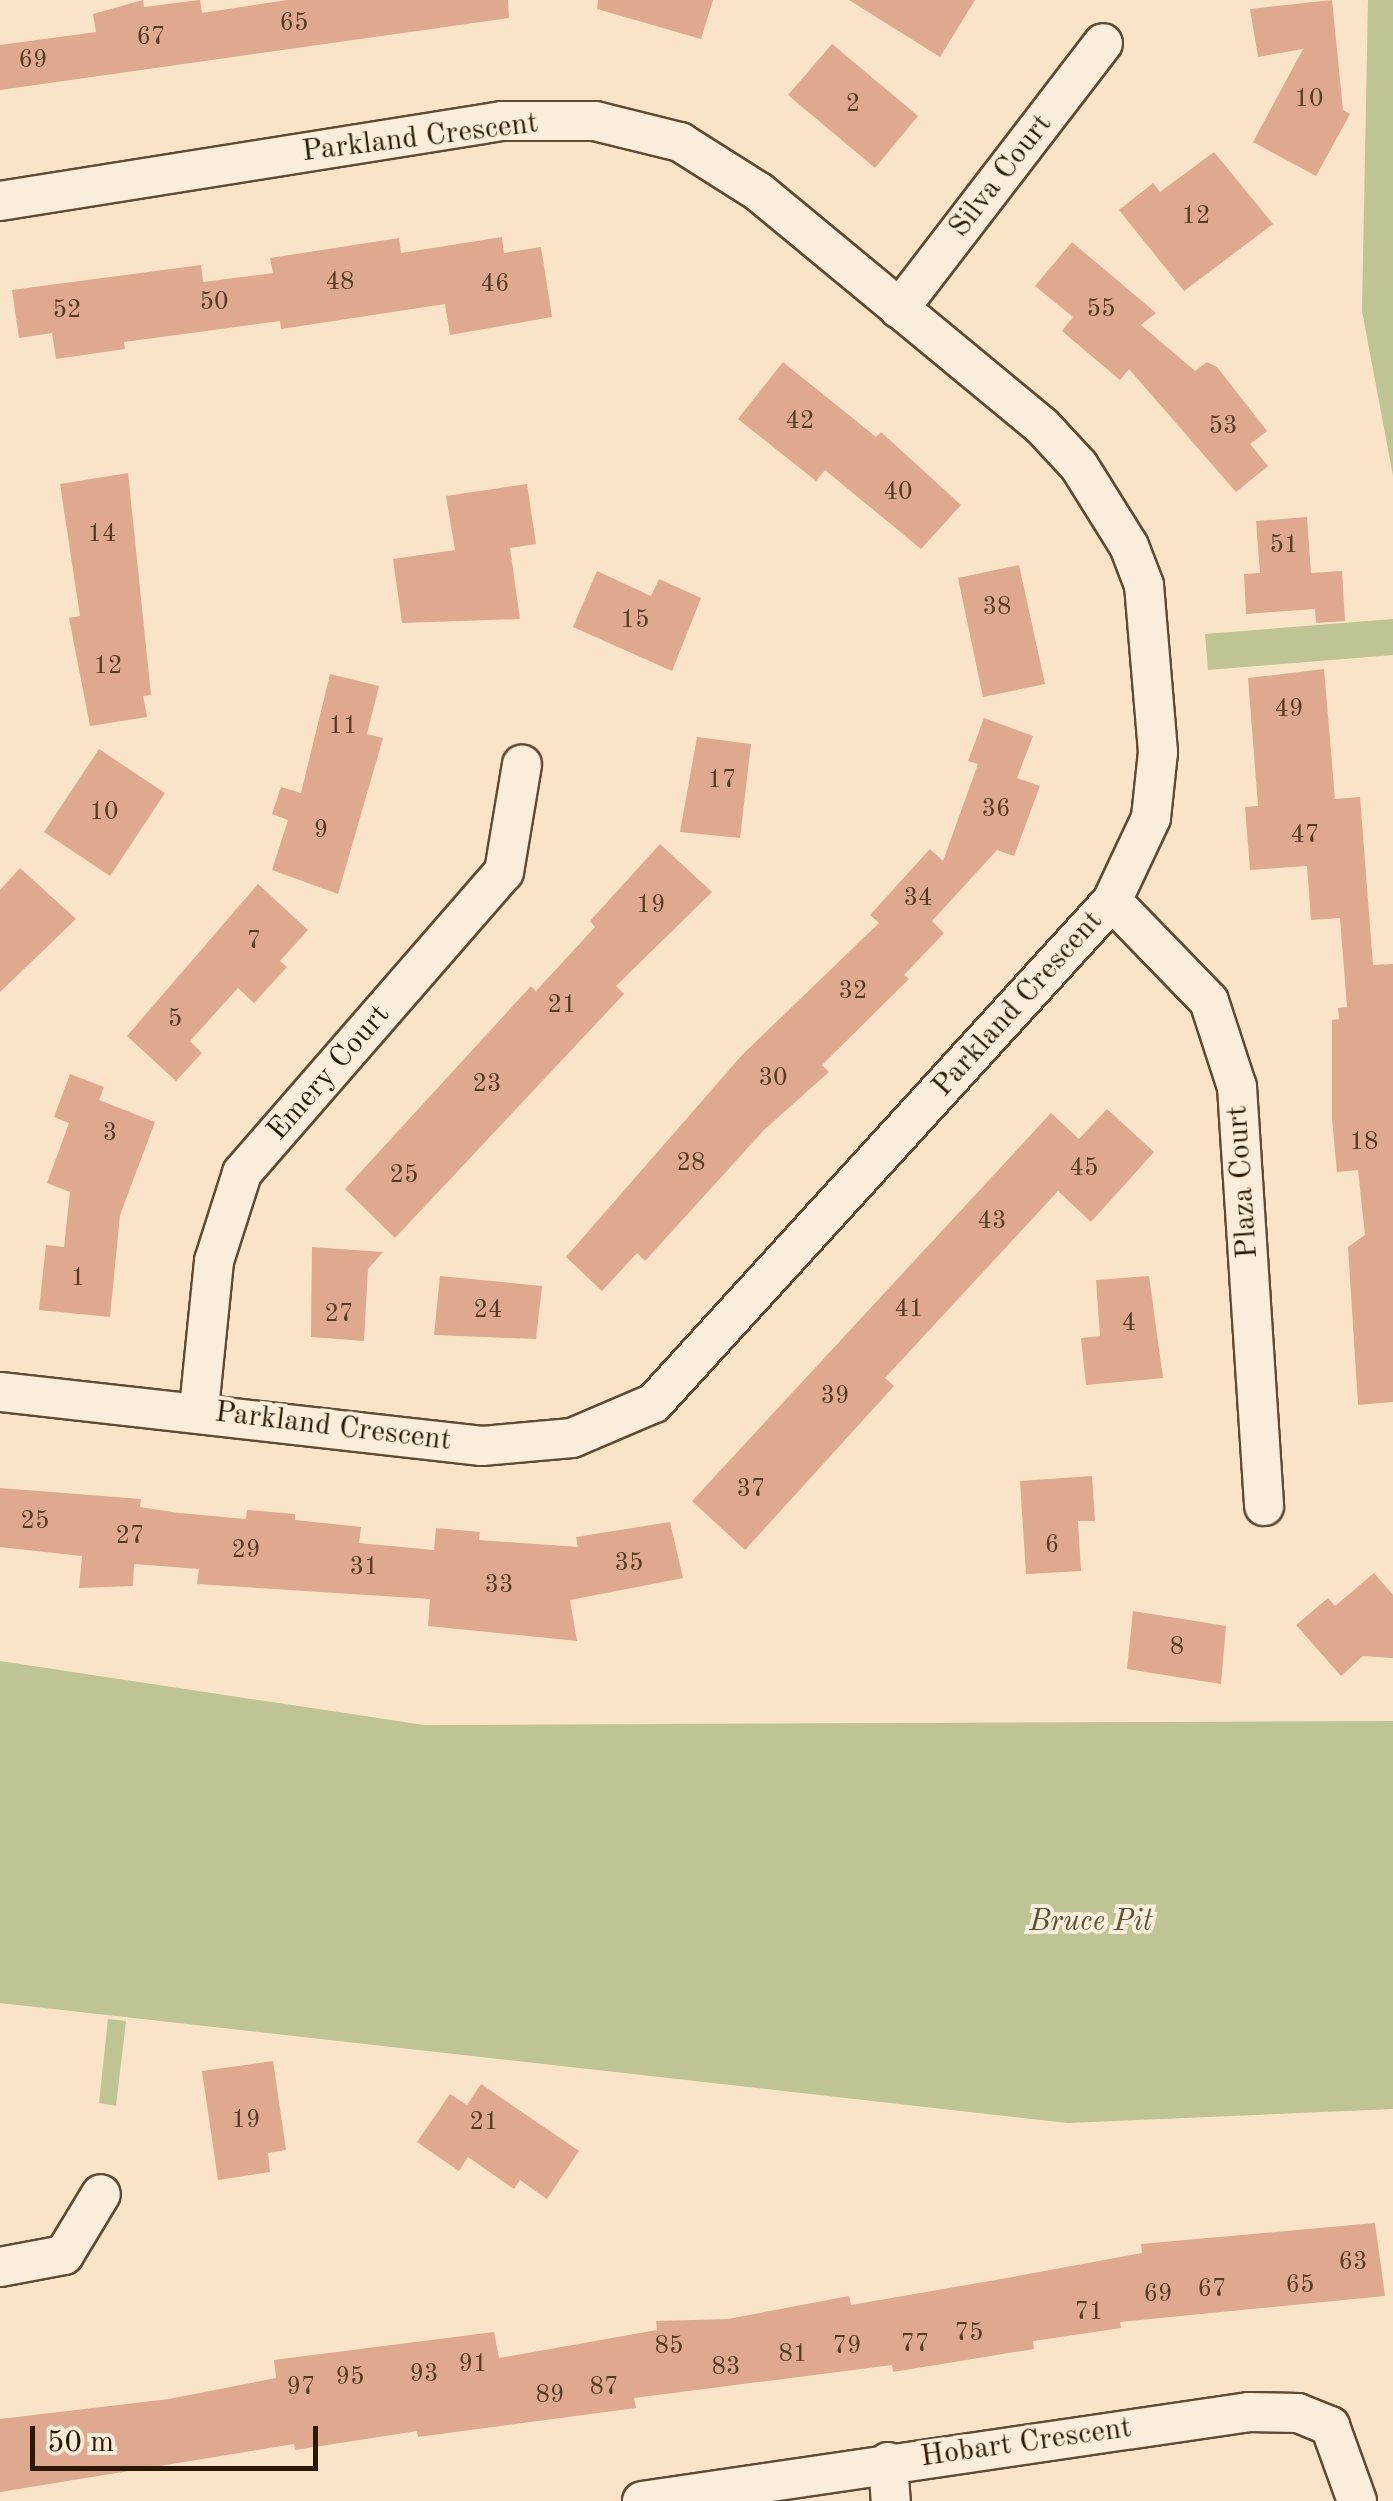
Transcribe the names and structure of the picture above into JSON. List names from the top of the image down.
{
  "streets": {
    "street": [
      "Parkland Crescent",
      "Silva Court",
      "Emery Court",
      "Plaza Court",
      "Hobart Crescent"
    ]
  },
  "crossings": [
    ["Parkland Crescent", "Silva Court"],
    ["Parkland Crescent", "Emery Court"],
    ["Parkland Crescent", "Plaza Court"]
  ],
  "parks": ["Bruce Pit"],
  "house_numbers": [
    "65",
    "67",
    "69",
    "10",
    "2",
    "12",
    "48",
    "46",
    "50",
    "55",
    "52",
    "42",
    "53",
    "40",
    "14",
    "51",
    "38",
    "15",
    "12",
    "49",
    "11",
    "17",
    "36",
    "10",
    "9",
    "47",
    "34",
    "19",
    "7",
    "32",
    "21",
    "5",
    "30",
    "23",
    "3",
    "18",
    "28",
    "45",
    "25",
    "43",
    "1",
    "41",
    "24",
    "27",
    "4",
    "39",
    "37",
    "25",
    "27",
    "6",
    "29",
    "35",
    "31",
    "33",
    "8",
    "19",
    "21",
    "63",
    "65",
    "67",
    "69",
    "71",
    "75",
    "77",
    "85",
    "79",
    "81",
    "91",
    "83",
    "93",
    "95",
    "97",
    "87",
    "89"
  ],
  "scale_bar": "50 m"
}
